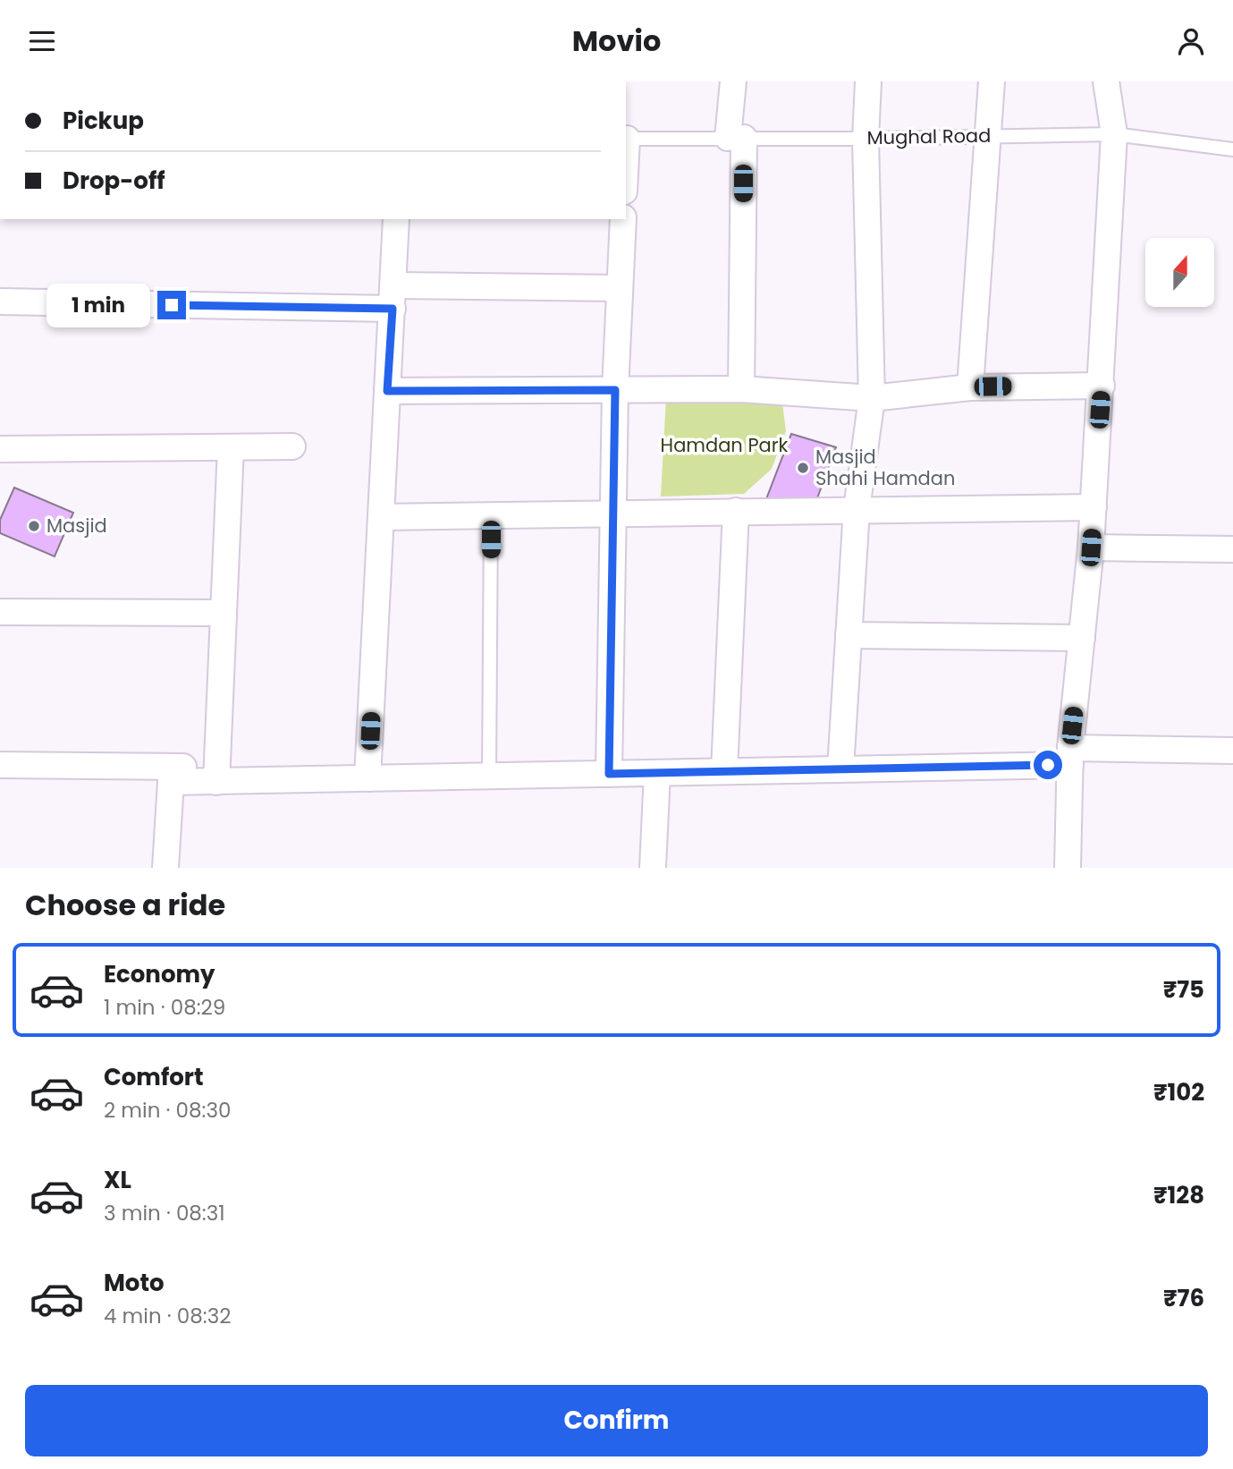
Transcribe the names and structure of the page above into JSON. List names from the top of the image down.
{
  "streets": {
    "lane": ["Mughal Road"]
  },
  "parks": ["Hamdan Park"],
  "places": ["Masjid Shahi Hamdan", "Masjid"],
  "north": "top",
  "page": {
    "header": "Movio",
    "banner": ["Pickup", "Drop-off"],
    "bubble": "1 min",
    "heading": "Choose a ride",
    "list": [
      {
        "name": "Economy",
        "note": "1 min · 08:29",
        "value": "₹75"
      },
      {
        "name": "Comfort",
        "note": "2 min · 08:30",
        "value": "₹102"
      },
      {
        "name": "XL",
        "note": "3 min · 08:31",
        "value": "₹128"
      },
      {
        "name": "Moto",
        "note": "4 min · 08:32",
        "value": "₹76"
      }
    ],
    "buttons": "Confirm"
  }
}
